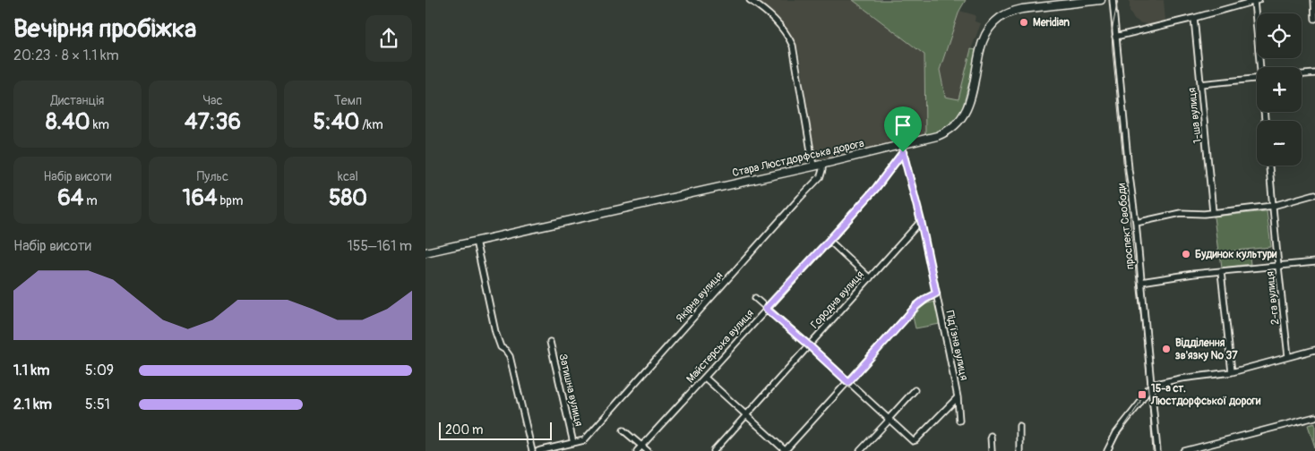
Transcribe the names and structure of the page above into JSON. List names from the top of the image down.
{
  "streets": {
    "main road": ["Стара Люстдорфська дорога"],
    "street": [
      "1-ша вулиця",
      "проспект Свободи",
      "Якірна вулиця",
      "2-га вулиця",
      "Городна вулиця",
      "Підʼїзна вулиця",
      "Майстерська вулиця",
      "Затишна вулиця"
    ]
  },
  "crossings": [
    ["Стара Люстдорфська дорога", "Якірна вулиця"],
    ["Стара Люстдорфська дорога", "Підʼїзна вулиця"],
    ["Стара Люстдорфська дорога", "Майстерська вулиця"],
    ["Якірна вулиця", "Затишна вулиця"],
    ["Городна вулиця", "Підʼїзна вулиця"],
    ["Підʼїзна вулиця", "Майстерська вулиця"]
  ],
  "places": {
    "other": ["Meridian", "Будинок культури", "Відділення зв'язку № 37"],
    "transit": ["15-а ст. Люстдорфської дороги"]
  },
  "scale_bar": "200 m",
  "page": {
    "heading": ["Вечірня пробіжка", "20:23 · 8 × 1.1 km"],
    "map_buttons": ["+", "−"],
    "stats": [
      ["Дистанція", "8.40 km"],
      ["Час", "47:36"],
      ["Темп", "5:40 /km"],
      ["Набір висоти", "64 m"],
      ["Пульс", "164 bpm"],
      ["kcal", "580"]
    ],
    "chart": ["Набір висоти", "155–161 m"],
    "list": [
      {
        "name": "1.1 km",
        "note": "5:09"
      },
      {
        "name": "2.1 km",
        "note": "5:51"
      }
    ],
    "scale": "200 m"
  }
}
